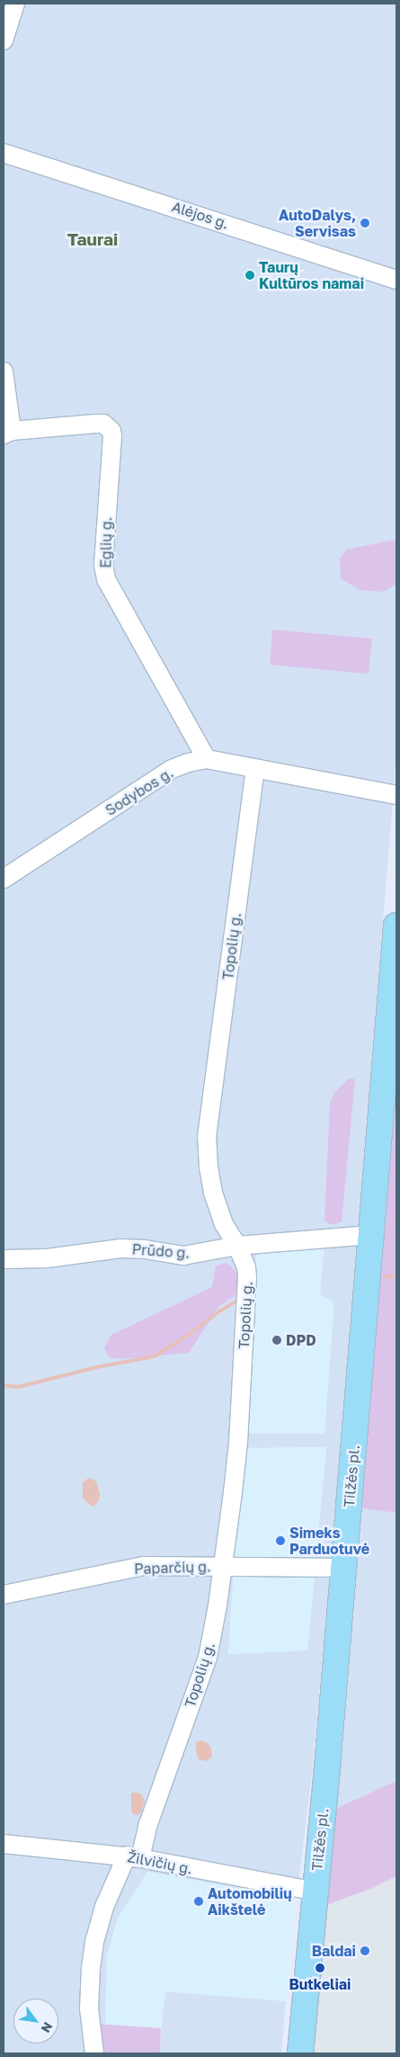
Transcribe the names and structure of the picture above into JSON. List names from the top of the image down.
{
  "streets": {
    "highway": ["Tilžės pl."],
    "street": [
      "Alėjos g.",
      "Eglių g.",
      "Sodybos g.",
      "Topolių g.",
      "Prūdo g.",
      "Paparčių g.",
      "Žilvičių g."
    ]
  },
  "crossings": [
    ["Eglių g.", "Sodybos g."],
    ["Sodybos g.", "Topolių g."],
    ["Topolių g.", "Prūdo g."],
    ["Topolių g.", "Paparčių g."],
    ["Topolių g.", "Žilvičių g."],
    ["Prūdo g.", "Tilžės pl."],
    ["Tilžės pl.", "Paparčių g."],
    ["Tilžės pl.", "Žilvičių g."]
  ],
  "districts": ["Taurai"],
  "places": [
    "AutoDalys, Servisas",
    "Taurų Kultūros namai",
    "DPD",
    "Simeks Parduotuvė",
    "Automobilių Aikštelė",
    "Baldai",
    "Butkeliai"
  ],
  "north": "bottom right"
}
